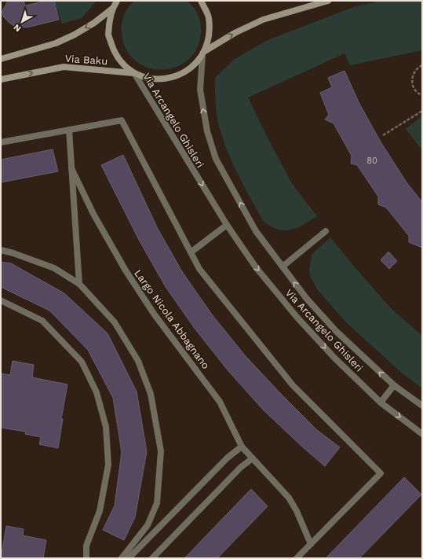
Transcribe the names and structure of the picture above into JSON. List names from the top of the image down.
{
  "streets": {
    "main road": ["Via Baku"],
    "street": ["Via Arcangelo Ghisleri", "Largo Nicola Abbagnano"]
  },
  "crossings": [
    ["Via Baku", "Via Arcangelo Ghisleri"]
  ],
  "house_numbers": ["80"],
  "north": "bottom left"
}
